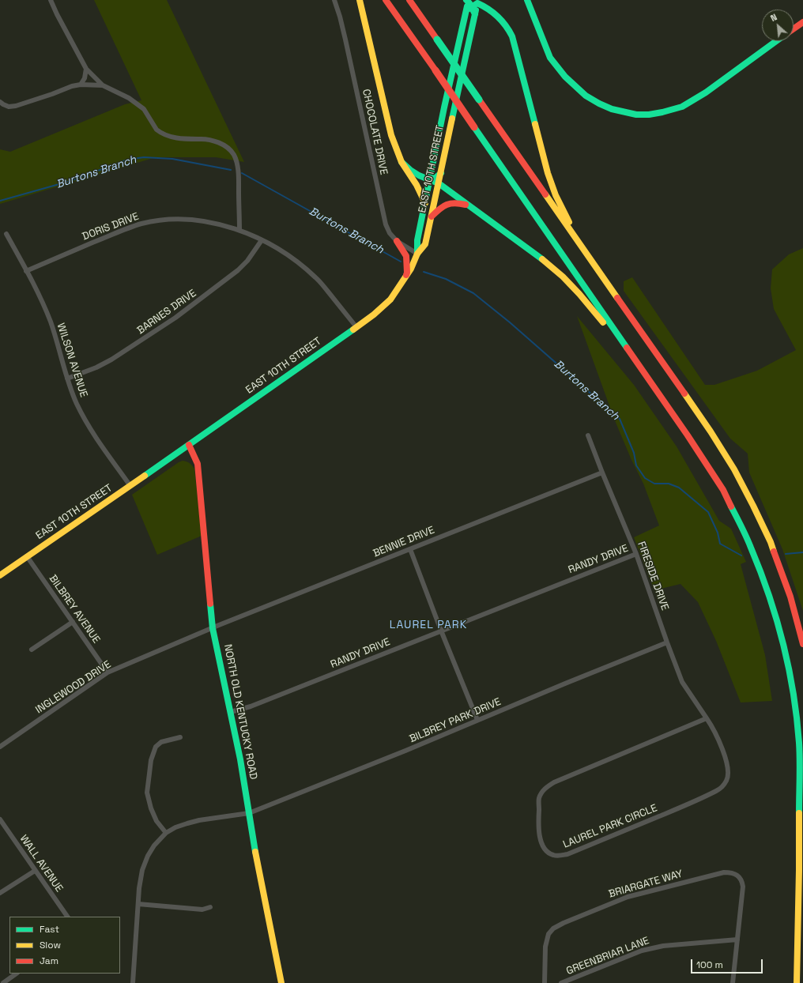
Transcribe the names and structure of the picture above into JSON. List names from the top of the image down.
{
  "streets": {
    "main road": ["EAST 10TH STREET", "NORTH OLD KENTUCKY ROAD"],
    "street": [
      "CHOCOLATE DRIVE",
      "DORIS DRIVE",
      "BARNES DRIVE",
      "WILSON AVENUE",
      "BENNIE DRIVE",
      "RANDY DRIVE",
      "FIRESIDE DRIVE",
      "BILBREY AVENUE",
      "INGLEWOOD DRIVE",
      "BILBREY PARK DRIVE",
      "LAUREL PARK CIRCLE",
      "WALL AVENUE",
      "BRIARGATE WAY",
      "GREENBRIAR LANE"
    ]
  },
  "crossings": [
    ["CHOCOLATE DRIVE", "EAST 10TH STREET"],
    ["EAST 10TH STREET", "DORIS DRIVE"],
    ["EAST 10TH STREET", "WILSON AVENUE"],
    ["EAST 10TH STREET", "BILBREY AVENUE"],
    ["EAST 10TH STREET", "NORTH OLD KENTUCKY ROAD"],
    ["DORIS DRIVE", "BARNES DRIVE"],
    ["DORIS DRIVE", "WILSON AVENUE"],
    ["BARNES DRIVE", "WILSON AVENUE"],
    ["BENNIE DRIVE", "FIRESIDE DRIVE"],
    ["BENNIE DRIVE", "INGLEWOOD DRIVE"],
    ["BENNIE DRIVE", "NORTH OLD KENTUCKY ROAD"],
    ["RANDY DRIVE", "FIRESIDE DRIVE"],
    ["RANDY DRIVE", "NORTH OLD KENTUCKY ROAD"],
    ["FIRESIDE DRIVE", "BILBREY PARK DRIVE"],
    ["FIRESIDE DRIVE", "LAUREL PARK CIRCLE"],
    ["BILBREY AVENUE", "INGLEWOOD DRIVE"],
    ["INGLEWOOD DRIVE", "NORTH OLD KENTUCKY ROAD"],
    ["NORTH OLD KENTUCKY ROAD", "BILBREY PARK DRIVE"],
    ["BRIARGATE WAY", "GREENBRIAR LANE"]
  ],
  "districts": ["LAUREL PARK"],
  "water": ["Burtons Branch"],
  "legend": ["Fast", "Slow", "Jam"],
  "scale_bar": "100 m",
  "north": "top left"
}
